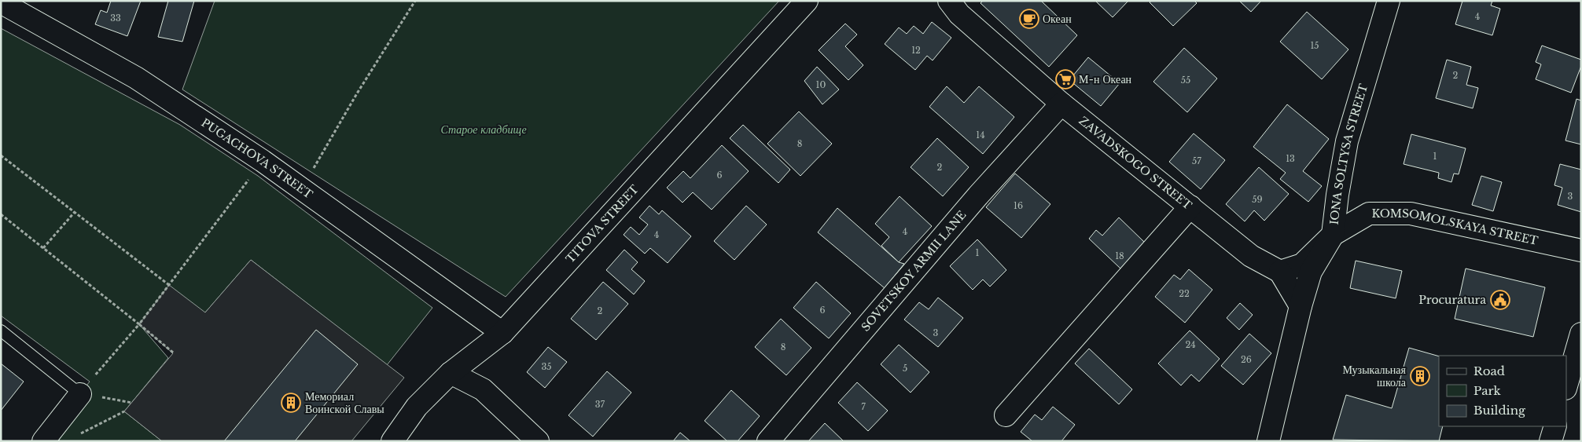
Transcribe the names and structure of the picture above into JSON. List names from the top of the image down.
{
  "streets": {
    "street": [
      "IONA SOLTYSA STREET",
      "PUGACHOVA STREET",
      "ZAVADSKOGO STREET",
      "TITOVA STREET",
      "KOMSOMOLSKAYA STREET",
      "SOVETSKOY ARMII LANE"
    ]
  },
  "crossings": [
    ["IONA SOLTYSA STREET", "KOMSOMOLSKAYA STREET"],
    ["PUGACHOVA STREET", "TITOVA STREET"],
    ["ZAVADSKOGO STREET", "SOVETSKOY ARMII LANE"]
  ],
  "parks": ["Старое кладбище"],
  "places": {
    "cafe": ["Океан"],
    "supermarket": ["М-н Океан"],
    "public building": ["Procuratura"],
    "building": ["Музыкальная школа", "Мемориал Воинской Славы"]
  },
  "house_numbers": [
    "4",
    "33",
    "15",
    "12",
    "2",
    "55",
    "10",
    "14",
    "8",
    "1",
    "13",
    "57",
    "2",
    "6",
    "3",
    "59",
    "16",
    "4",
    "4",
    "1",
    "18",
    "22",
    "6",
    "2",
    "3",
    "24",
    "8",
    "26",
    "35",
    "5",
    "37",
    "7"
  ],
  "legend": ["Road", "Park", "Building"]
}
